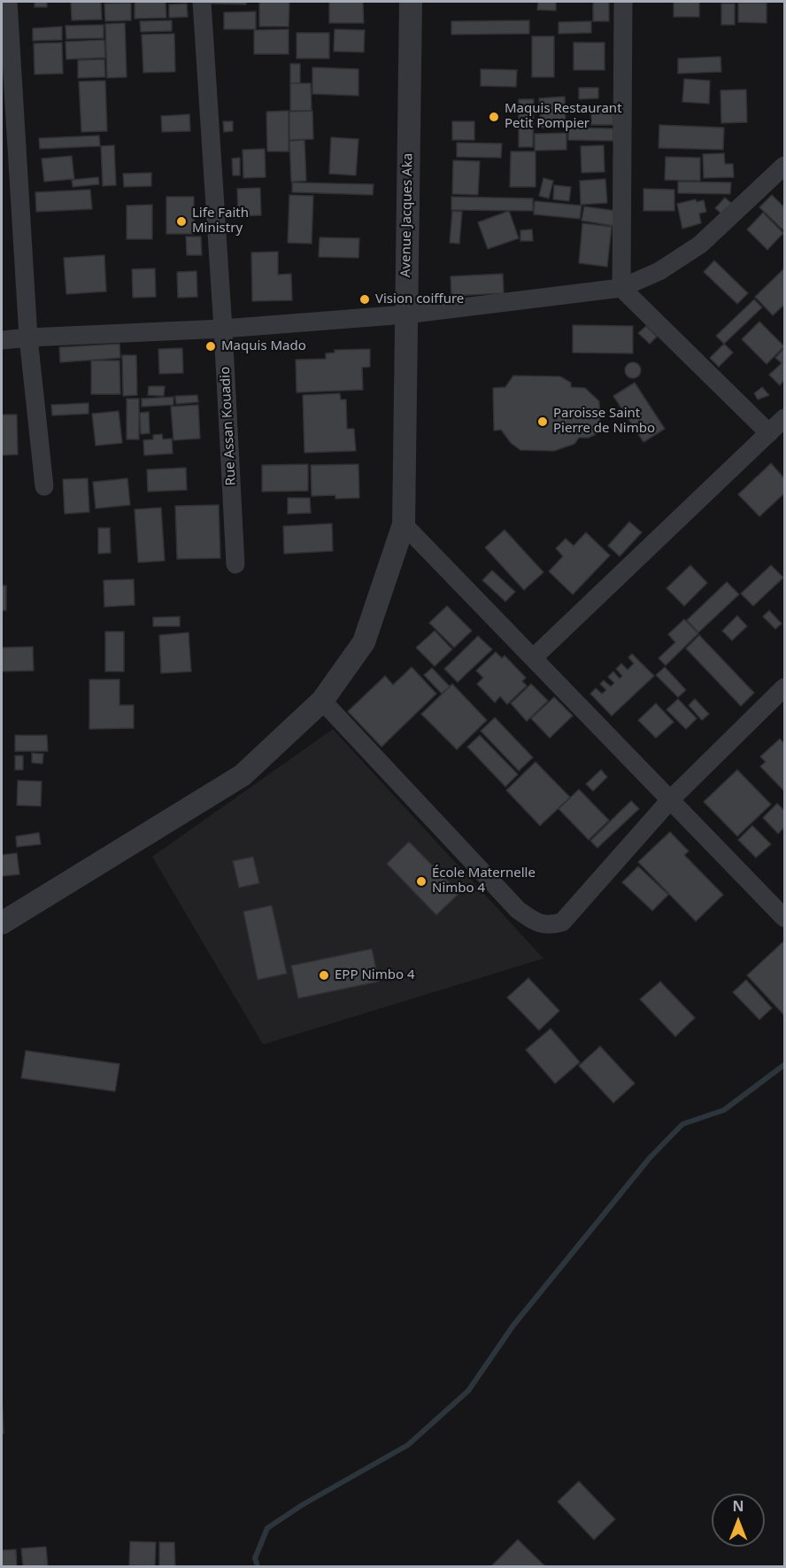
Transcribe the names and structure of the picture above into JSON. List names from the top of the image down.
{
  "streets": {
    "street": ["Avenue Jacques Aka", "Rue Assan Kouadio"]
  },
  "places": [
    "Maquis Restaurant Petit Pompier",
    "Life Faith Ministry",
    "Vision coiffure",
    "Maquis Mado",
    "Paroisse Saint Pierre de Nimbo",
    "École Maternelle Nimbo 4",
    "EPP Nimbo 4"
  ],
  "north": "top"
}
